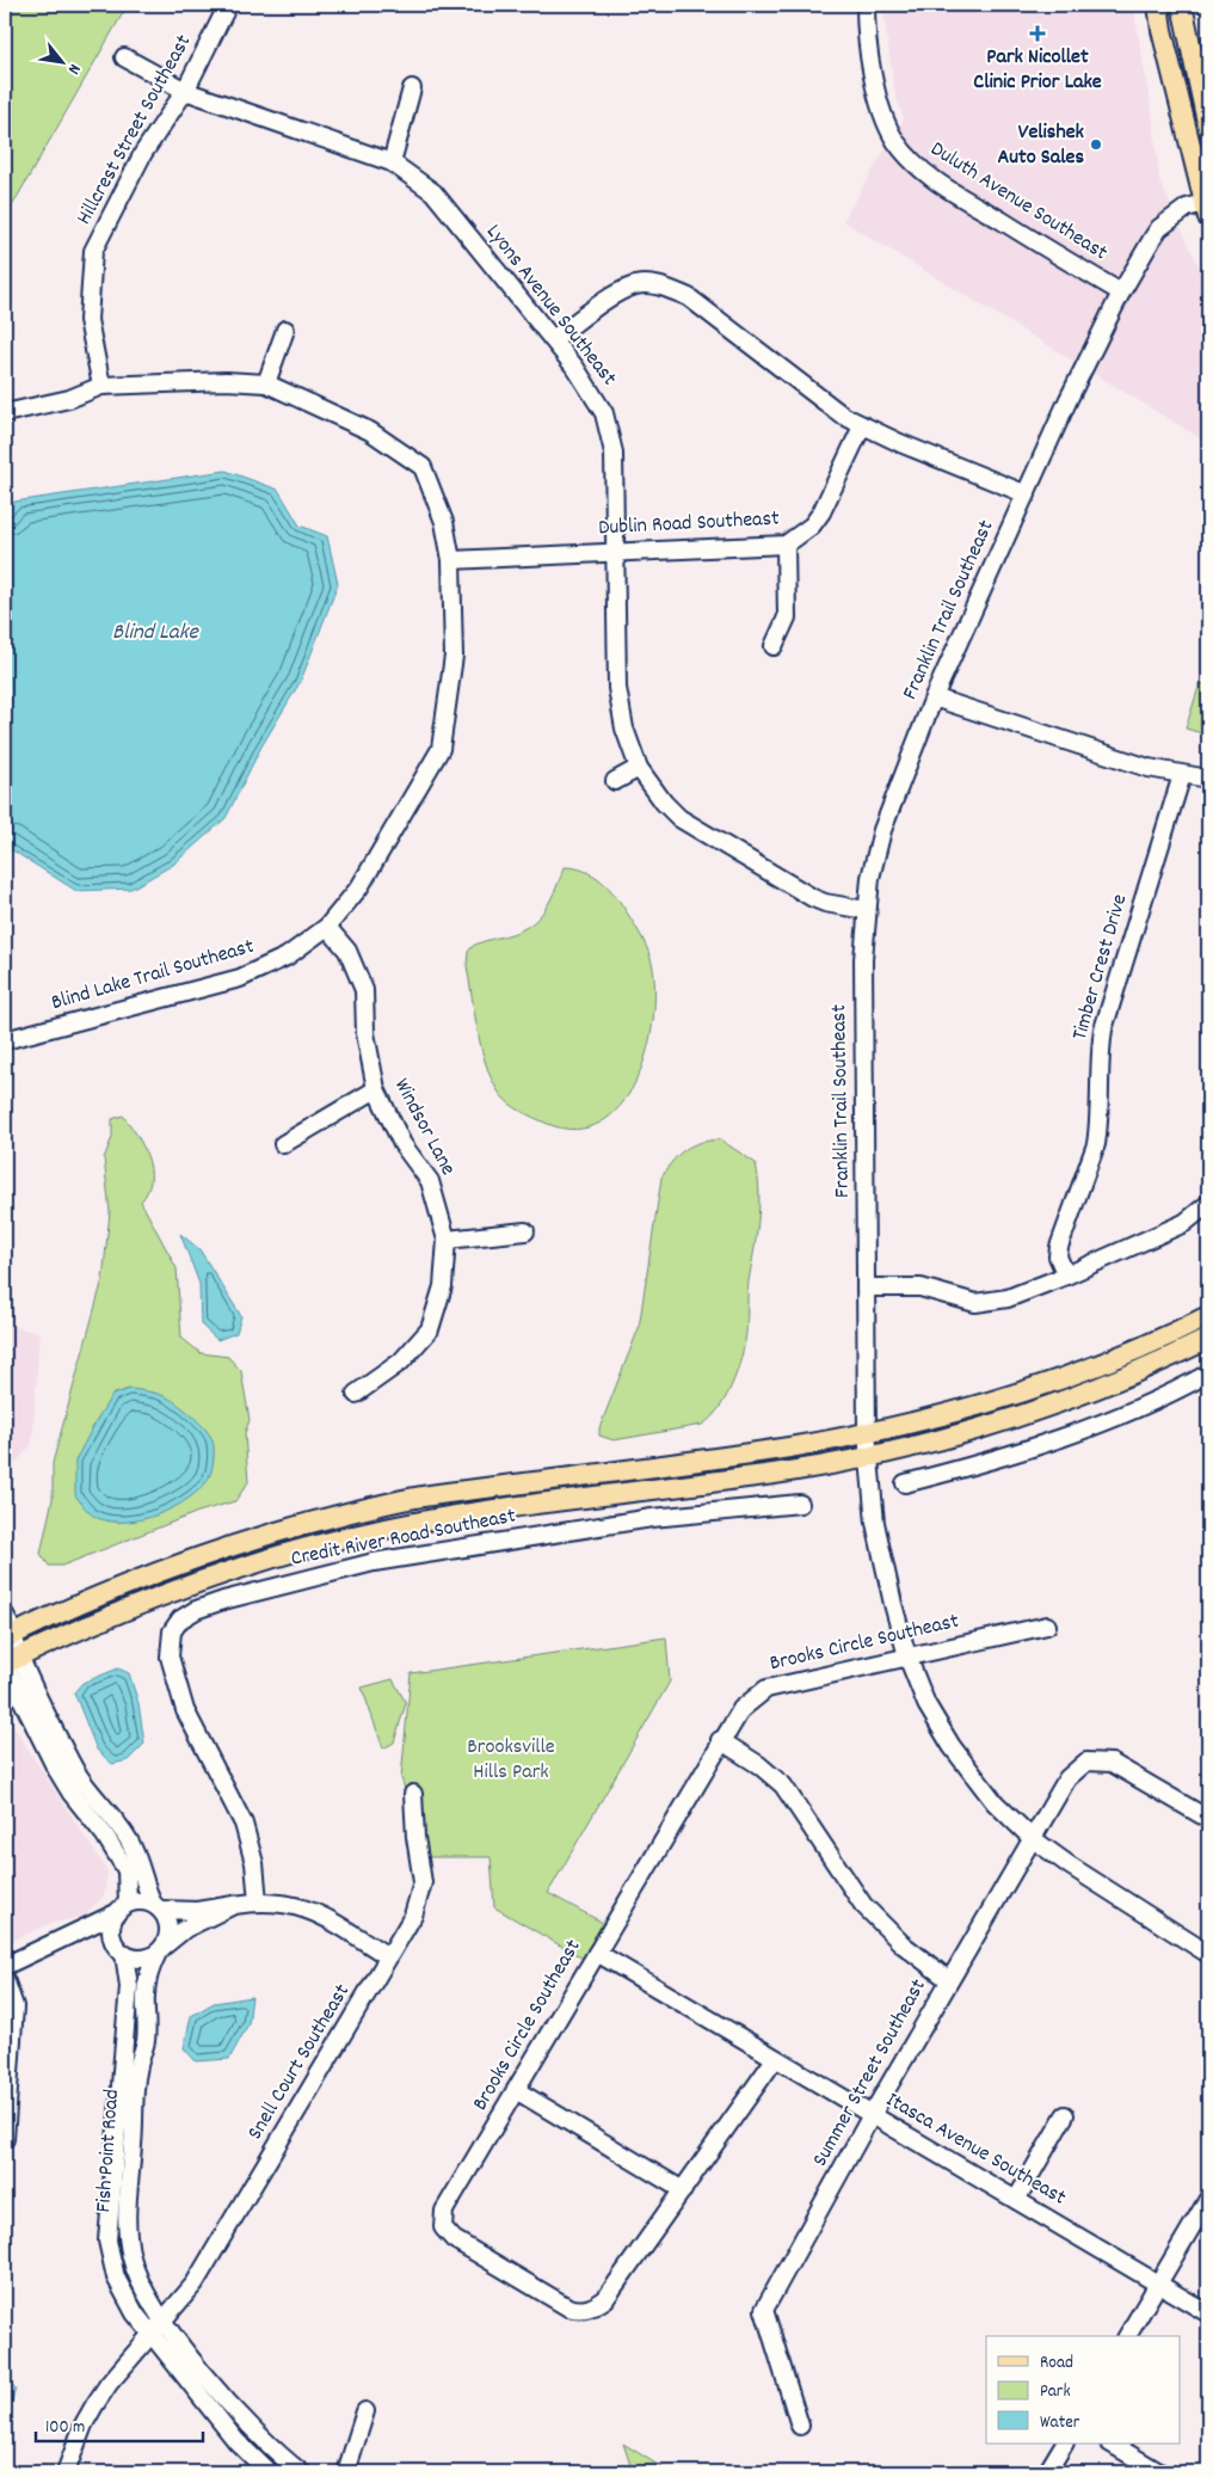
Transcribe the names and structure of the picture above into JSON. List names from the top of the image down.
{
  "streets": {
    "street": [
      "Hillcrest Street Southeast",
      "Duluth Avenue Southeast",
      "Lyons Avenue Southeast",
      "Dublin Road Southeast",
      "Franklin Trail Southeast",
      "Timber Crest Drive",
      "Blind Lake Trail Southeast",
      "Windsor Lane",
      "Credit River Road Southeast",
      "Brooks Circle Southeast",
      "Snell Court Southeast",
      "Summer Street Southeast",
      "Itasca Avenue Southeast",
      "Fish Point Road"
    ]
  },
  "crossings": [
    ["Hillcrest Street Southeast", "Lyons Avenue Southeast"],
    ["Hillcrest Street Southeast", "Blind Lake Trail Southeast"],
    ["Duluth Avenue Southeast", "Franklin Trail Southeast"],
    ["Lyons Avenue Southeast", "Dublin Road Southeast"],
    ["Lyons Avenue Southeast", "Franklin Trail Southeast"],
    ["Dublin Road Southeast", "Blind Lake Trail Southeast"],
    ["Franklin Trail Southeast", "Brooks Circle Southeast"],
    ["Franklin Trail Southeast", "Summer Street Southeast"],
    ["Blind Lake Trail Southeast", "Windsor Lane"],
    ["Brooks Circle Southeast", "Itasca Avenue Southeast"],
    ["Snell Court Southeast", "Fish Point Road"],
    ["Summer Street Southeast", "Itasca Avenue Southeast"]
  ],
  "water": ["Blind Lake"],
  "parks": ["Brooksville Hills Park"],
  "places": {
    "health": ["Park Nicollet Clinic Prior Lake"],
    "other": ["Velishek Auto Sales"]
  },
  "legend": ["Road", "Park", "Water"],
  "scale_bar": "100 m",
  "north": "bottom right"
}
